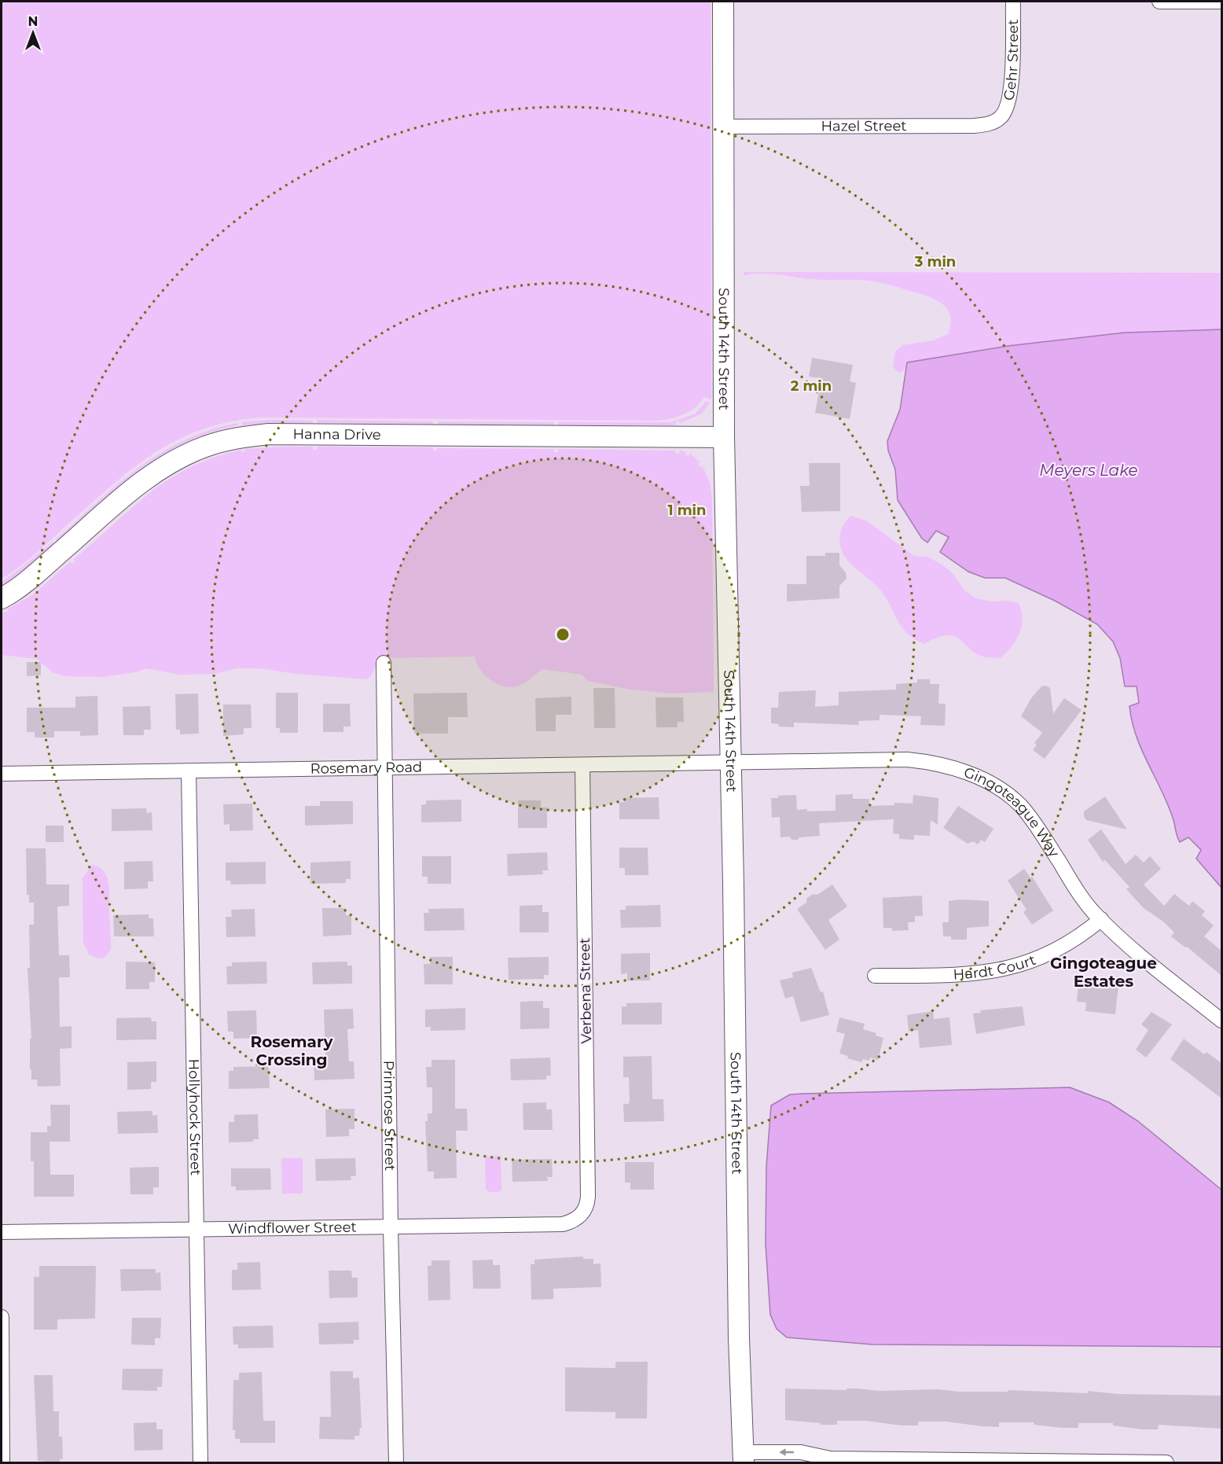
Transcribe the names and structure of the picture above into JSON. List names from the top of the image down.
{
  "streets": {
    "main road": ["South 14th Street", "Hanna Drive"],
    "street": [
      "Gehr Street",
      "Hazel Street",
      "Rosemary Road",
      "Gingoteague Way",
      "Hardt Court",
      "Verbena Street",
      "Primrose Street",
      "Hollyhock Street",
      "Windflower Street"
    ]
  },
  "crossings": [
    ["Gehr Street", "Hazel Street"],
    ["Hazel Street", "South 14th Street"],
    ["South 14th Street", "Hanna Drive"],
    ["South 14th Street", "Rosemary Road"],
    ["South 14th Street", "Gingoteague Way"],
    ["Rosemary Road", "Gingoteague Way"],
    ["Rosemary Road", "Verbena Street"],
    ["Rosemary Road", "Primrose Street"],
    ["Rosemary Road", "Hollyhock Street"],
    ["Gingoteague Way", "Hardt Court"],
    ["Verbena Street", "Windflower Street"],
    ["Primrose Street", "Windflower Street"],
    ["Hollyhock Street", "Windflower Street"]
  ],
  "districts": ["Gingoteague Estates", "Rosemary Crossing"],
  "water": ["Meyers Lake"],
  "north": "top",
  "rings": ["3 min", "2 min", "1 min"]
}
